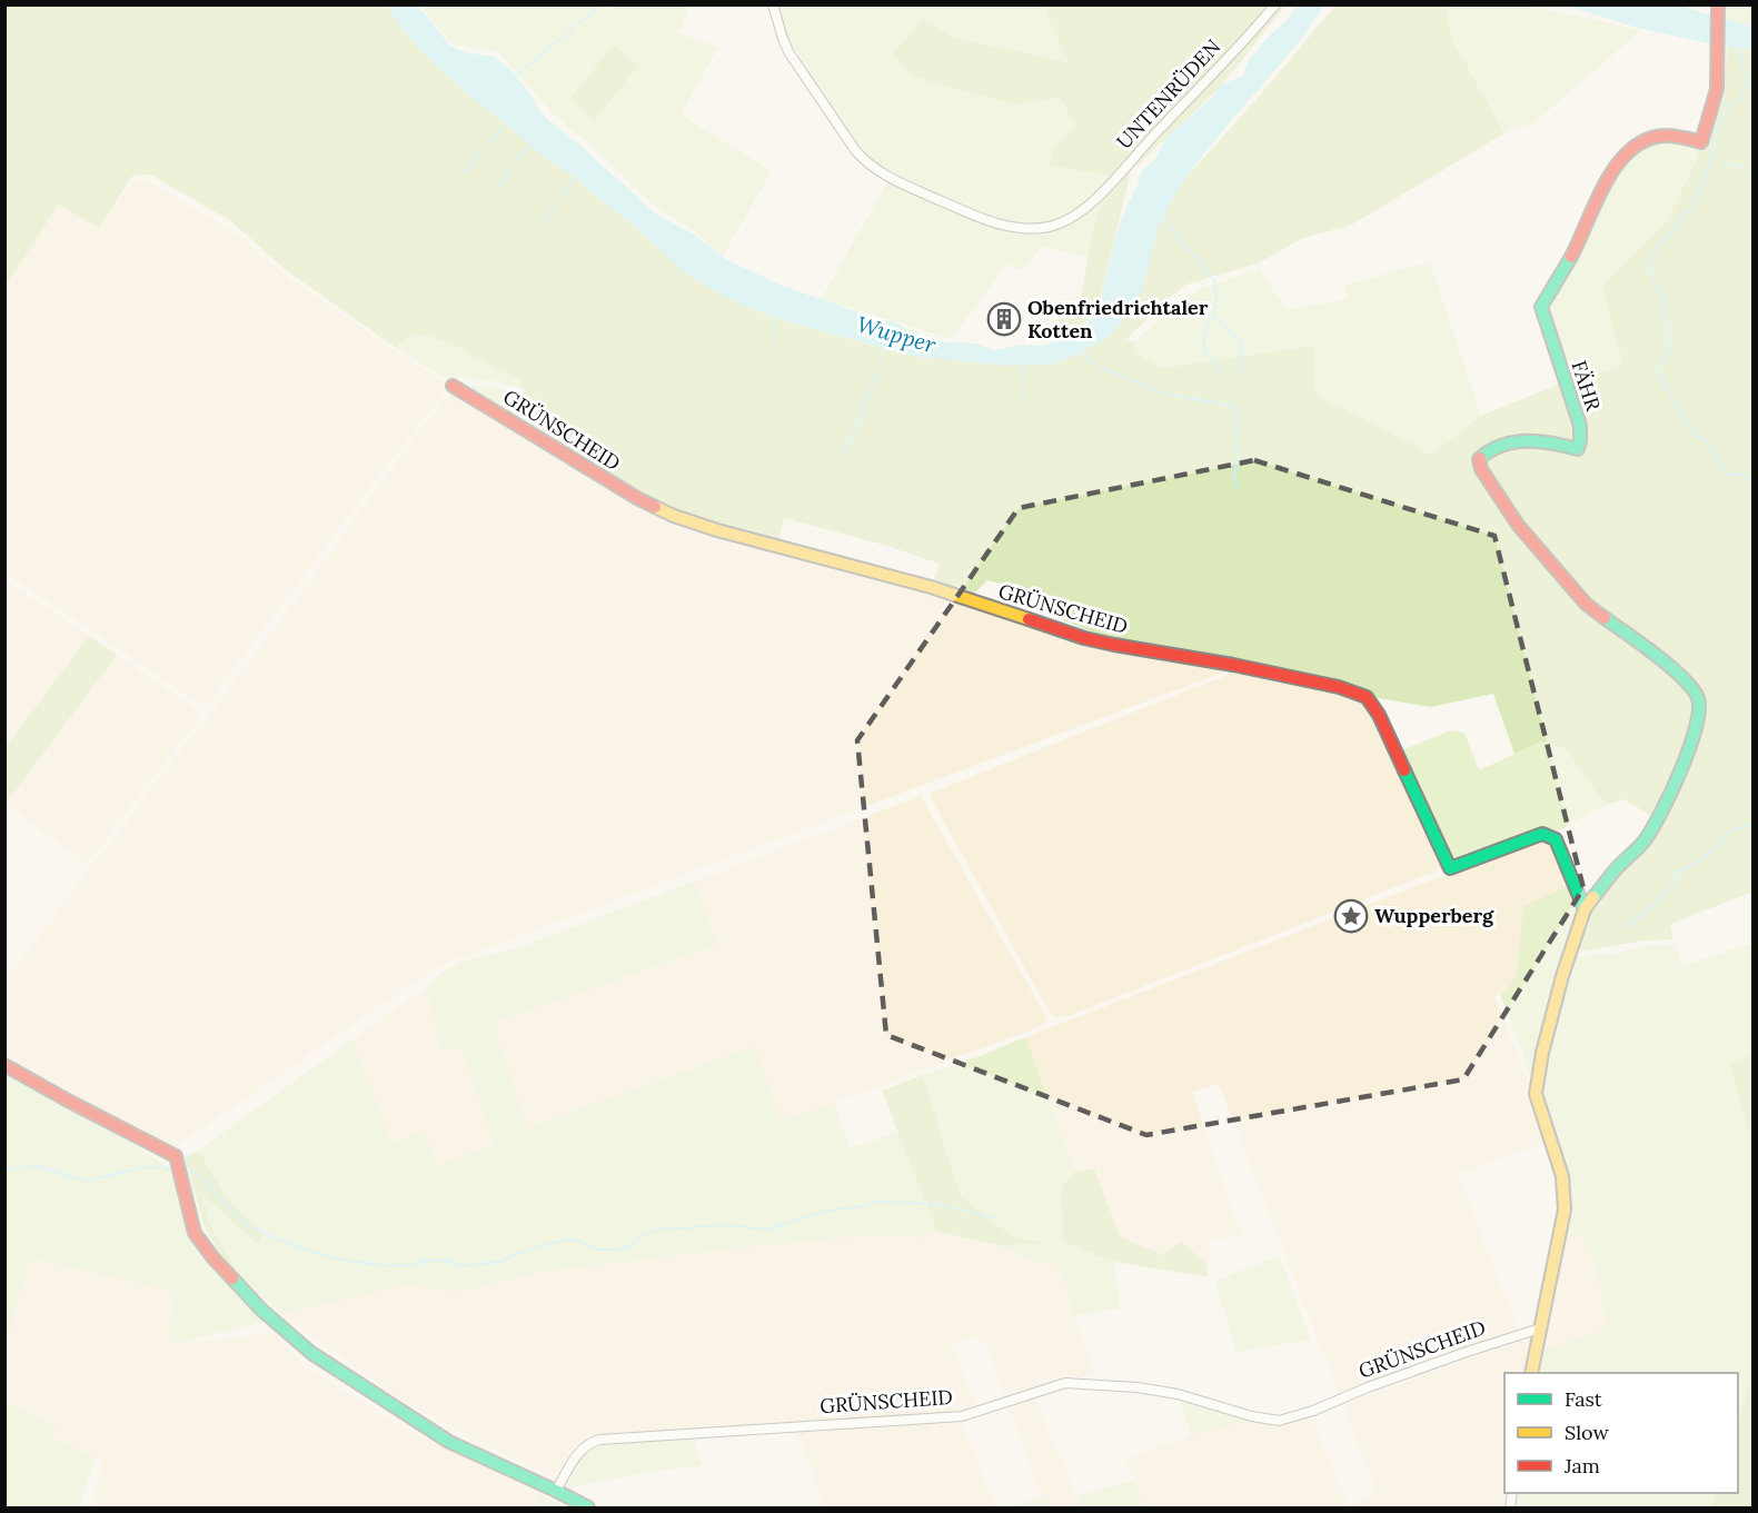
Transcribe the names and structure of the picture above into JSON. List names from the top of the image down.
{
  "streets": {
    "street": ["UNTENRÜDEN", "FÄHR", "GRÜNSCHEID"]
  },
  "crossings": [
    ["FÄHR", "GRÜNSCHEID"]
  ],
  "water": ["Wupper"],
  "places": {
    "building": ["Obenfriedrichtaler Kotten"],
    "place": ["Wupperberg"]
  },
  "legend": ["Fast", "Slow", "Jam"]
}
